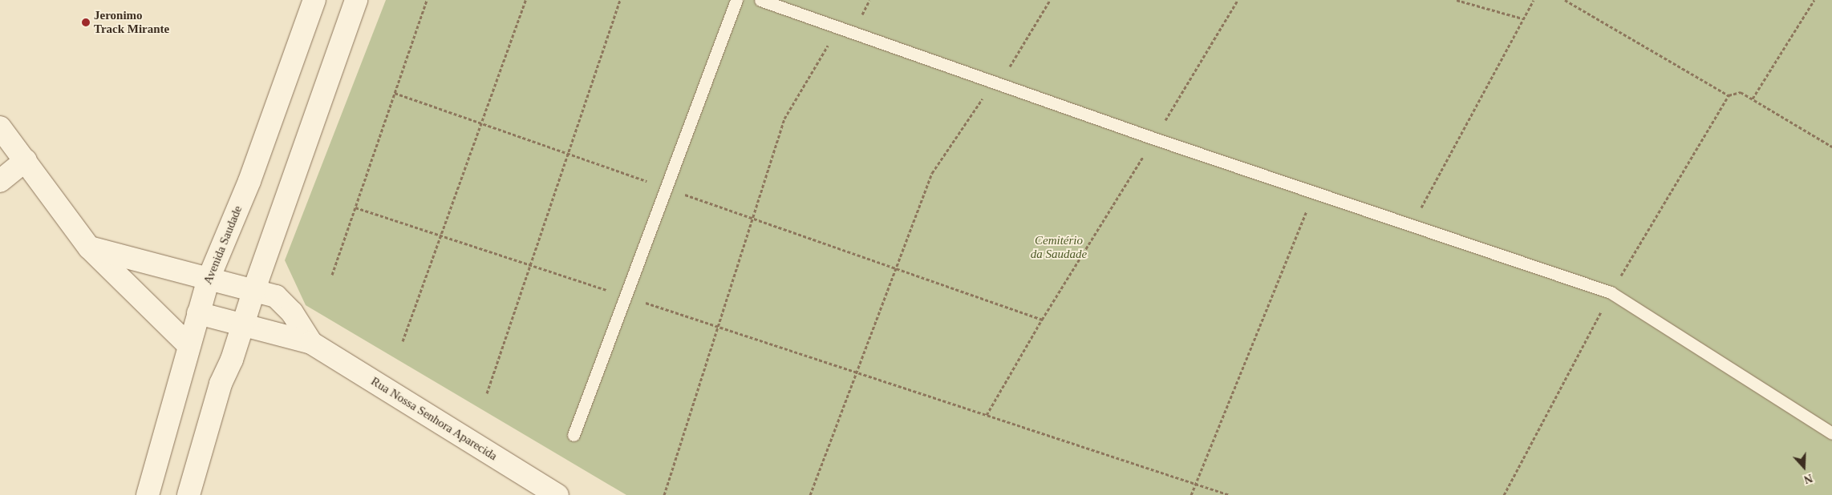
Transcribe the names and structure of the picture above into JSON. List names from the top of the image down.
{
  "streets": {
    "main road": ["Avenida Saudade", "Rua Nossa Senhora Aparecida"]
  },
  "crossings": [
    ["Avenida Saudade", "Rua Nossa Senhora Aparecida"]
  ],
  "parks": ["Cemitério da Saudade"],
  "places": ["Jeronimo Track Mirante"],
  "north": "bottom"
}
